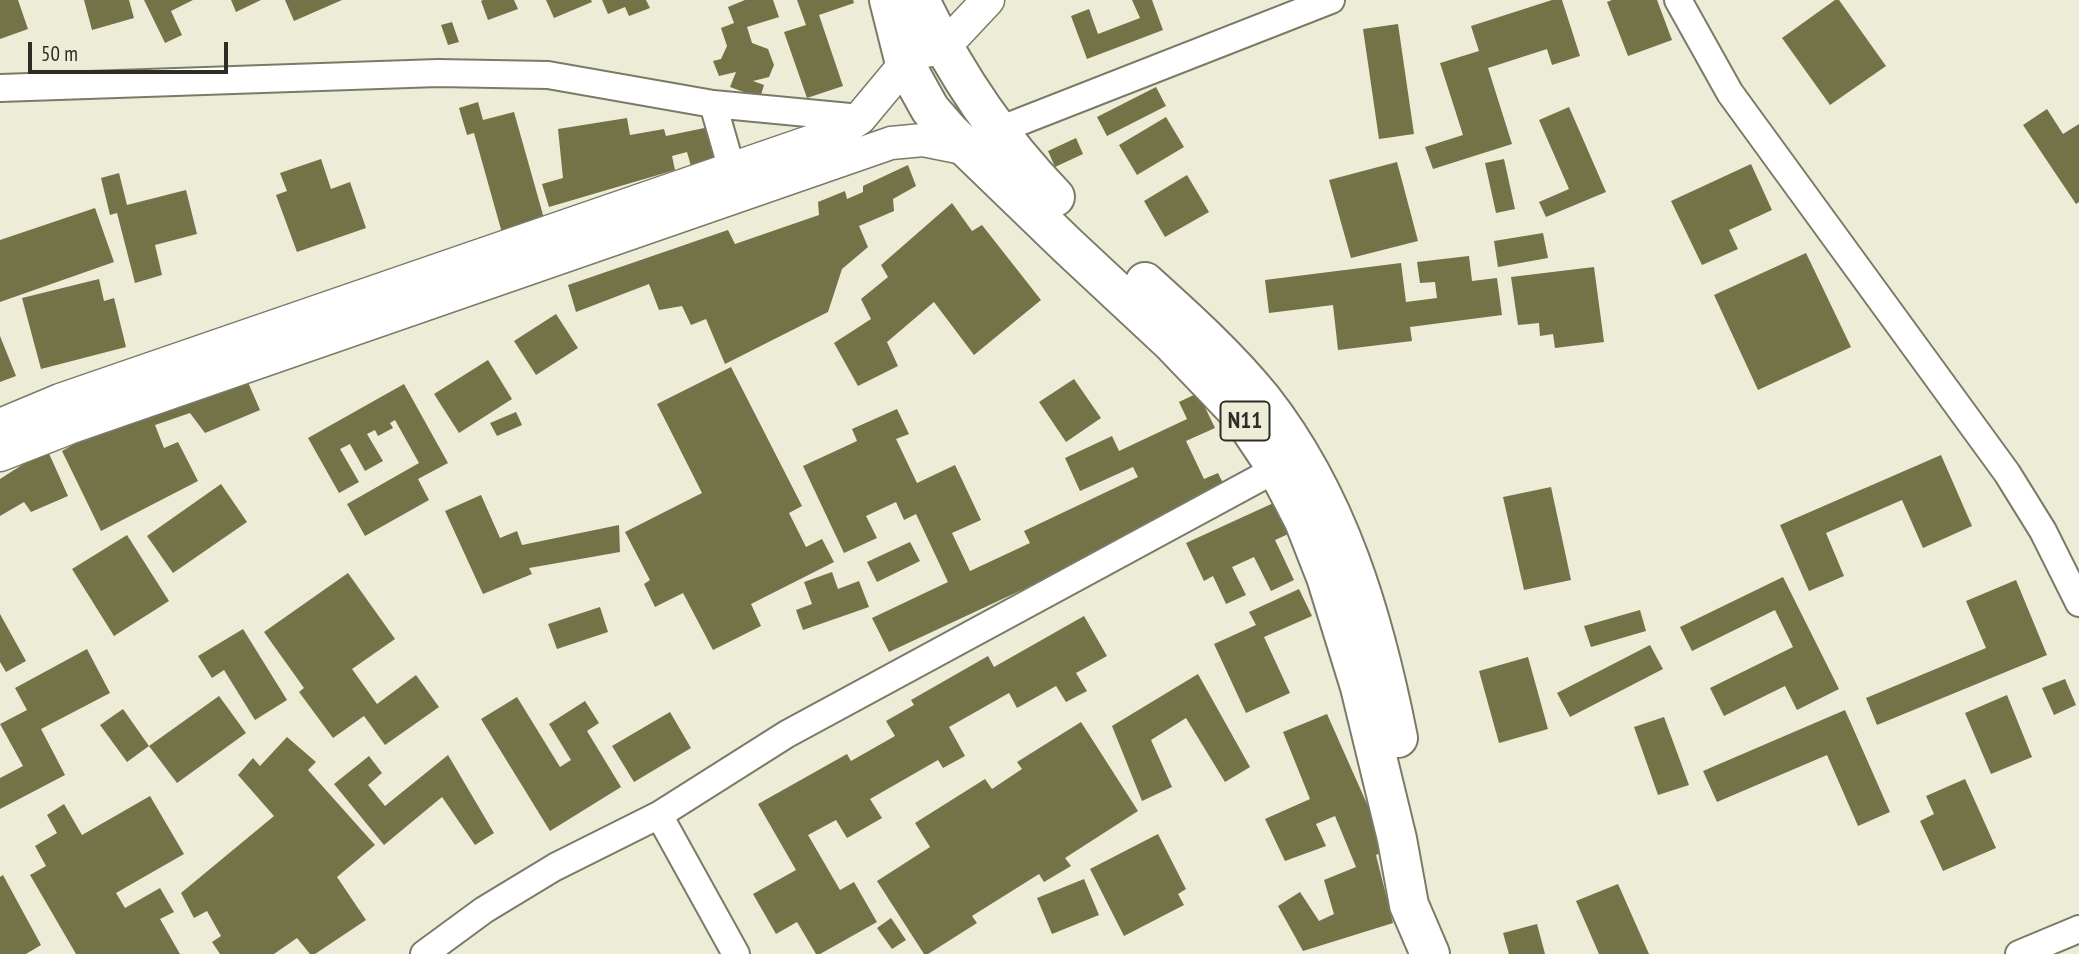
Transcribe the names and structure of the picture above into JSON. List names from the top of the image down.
{
  "streets": {
    "highway": ["N11"]
  },
  "scale_bar": "50 m"
}
